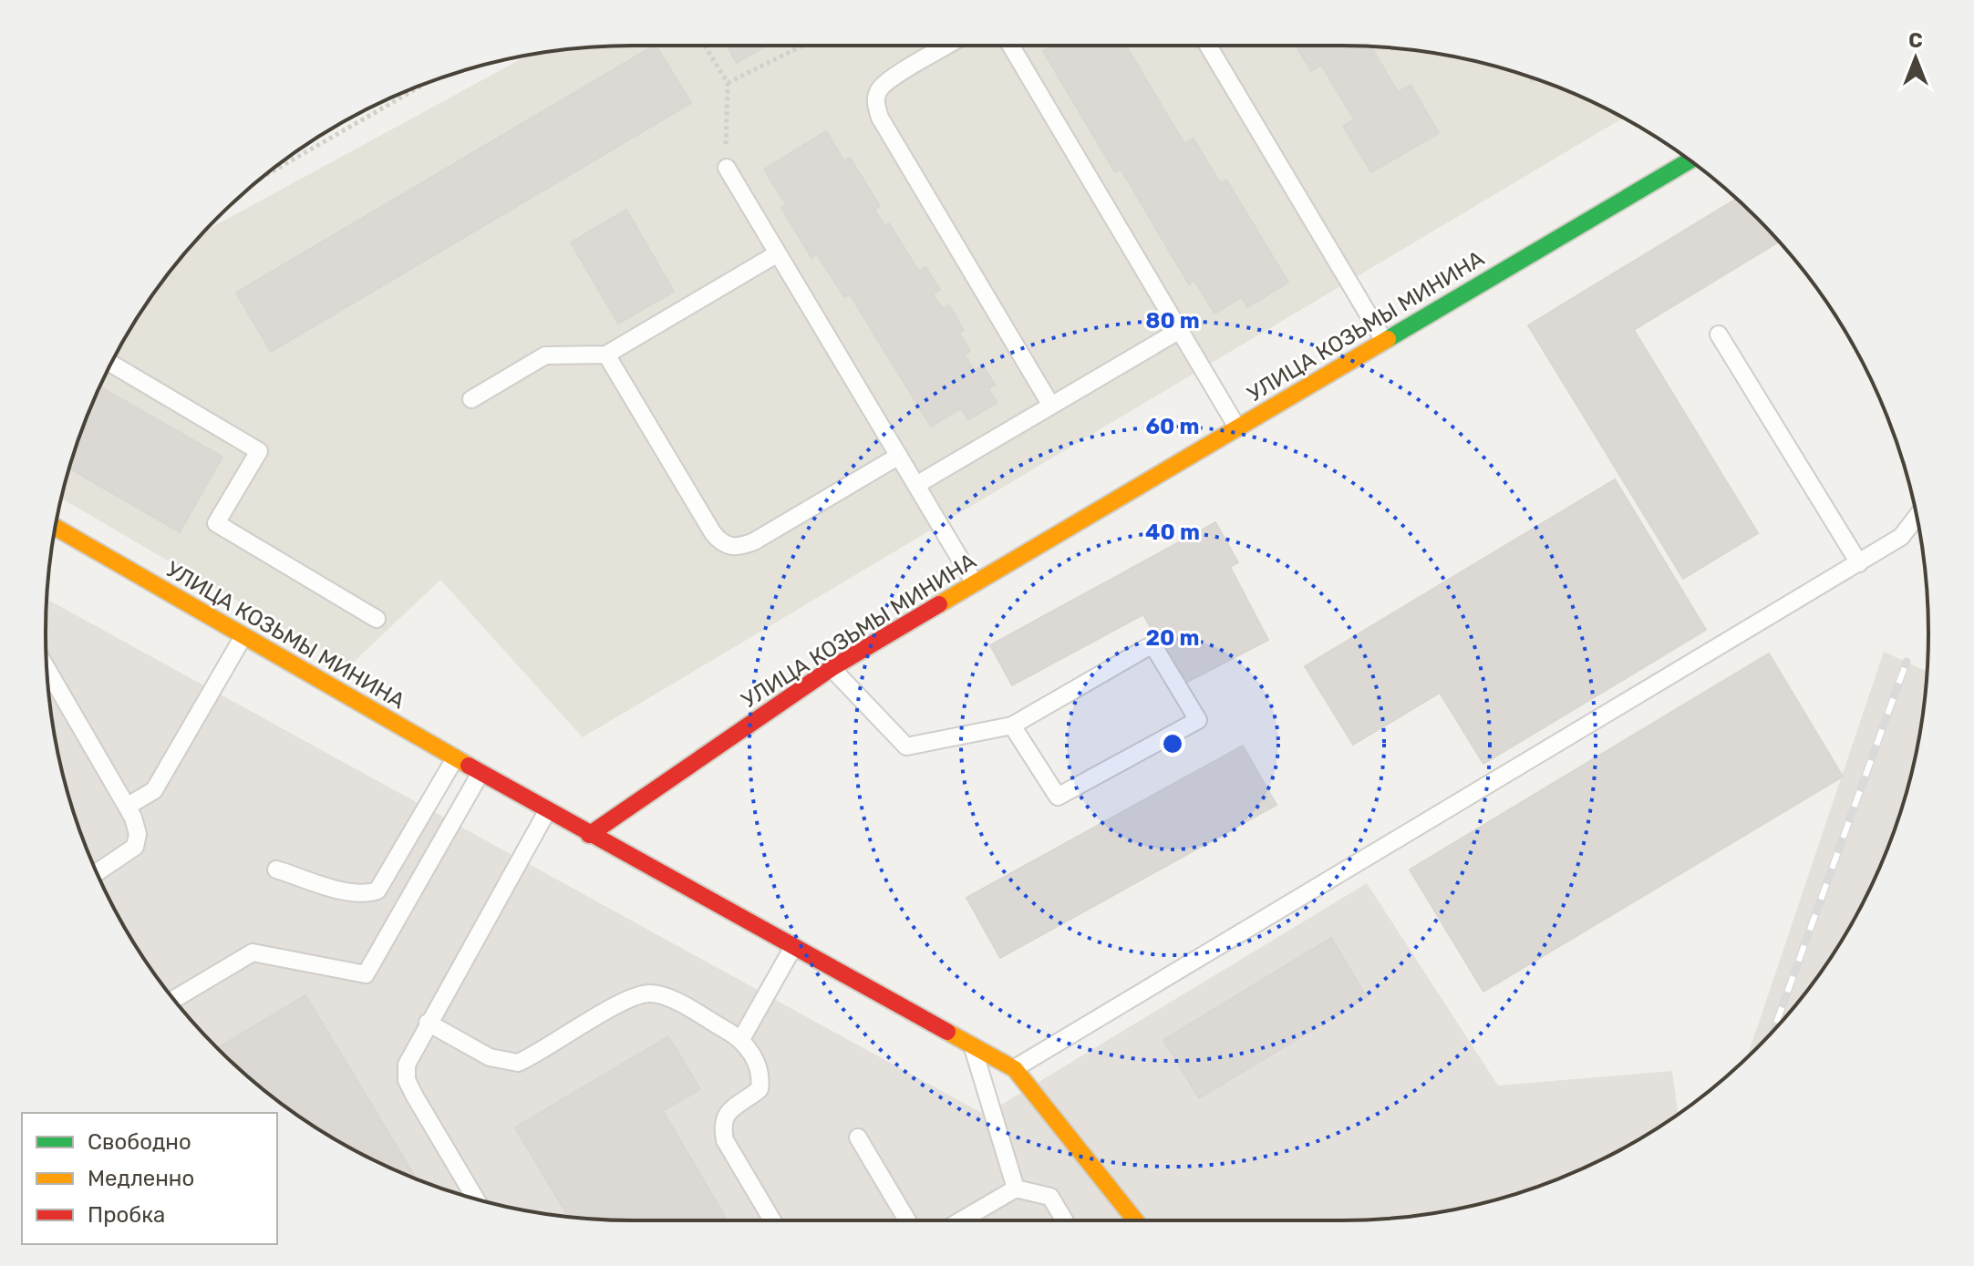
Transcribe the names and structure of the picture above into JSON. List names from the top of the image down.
{
  "streets": {
    "street": ["УЛИЦА КОЗЬМЫ МИНИНА"]
  },
  "legend": ["Свободно", "Медленно", "Пробка"],
  "north": "top",
  "rings": [
    "80 m",
    "60 m",
    "40 m",
    "20 m"
  ]
}
